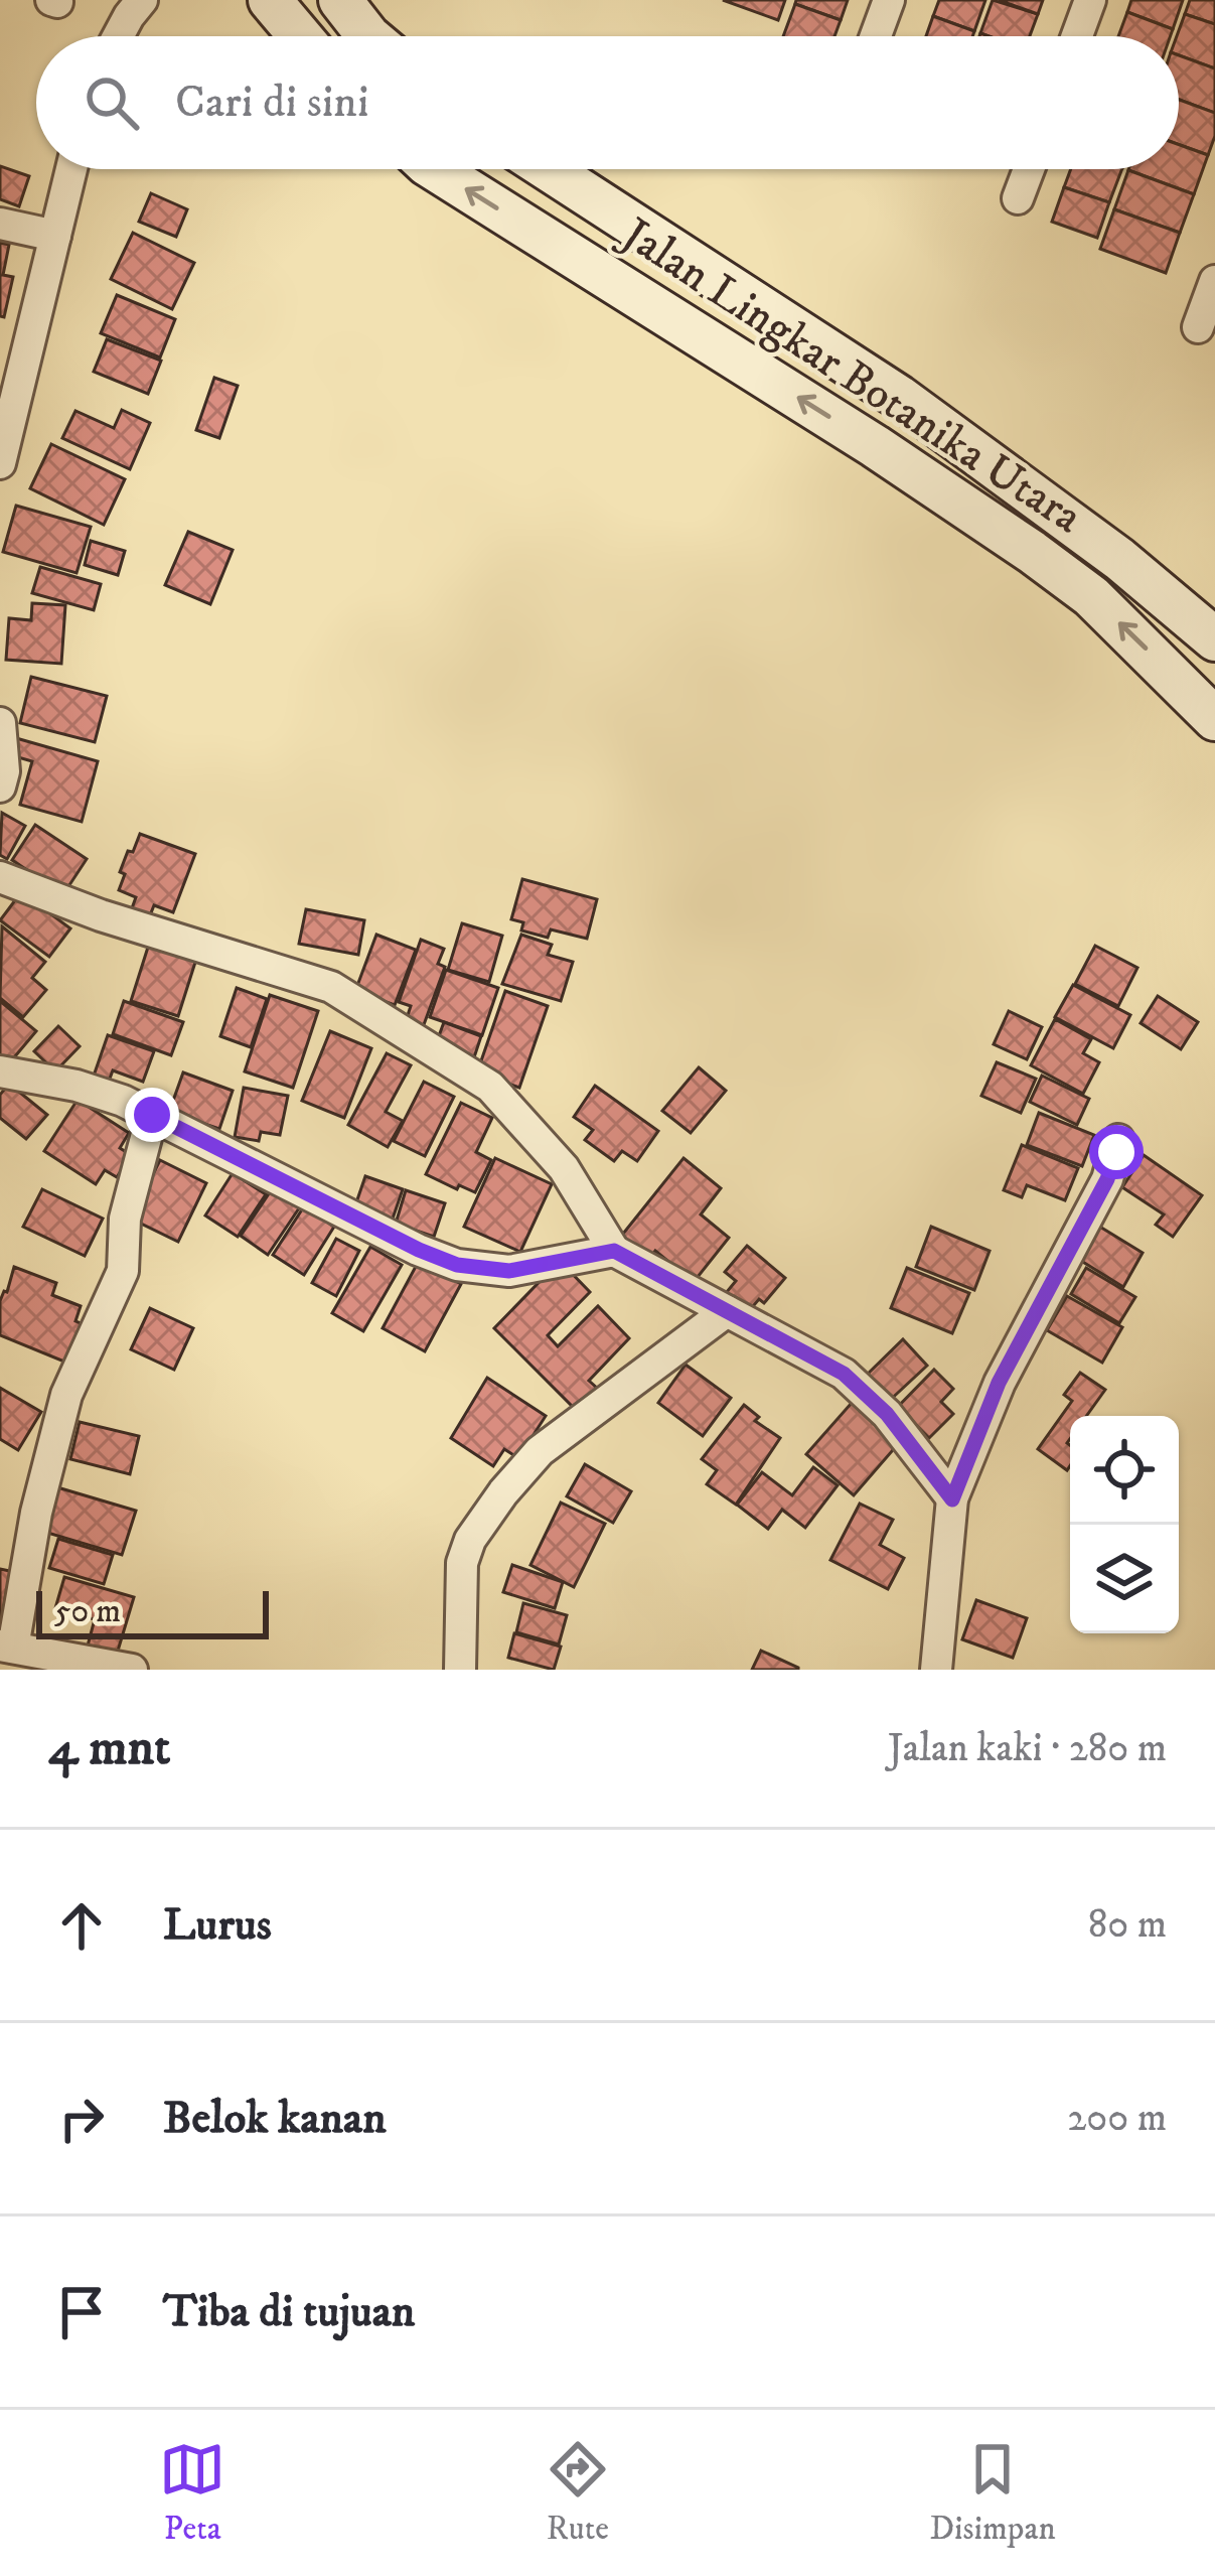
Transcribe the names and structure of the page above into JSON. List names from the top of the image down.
{
  "streets": {
    "street": ["Jalan Lingkar Botanika Utara"]
  },
  "scale_bar": "50 m",
  "page": {
    "search": "Cari di sini",
    "scale": "50 m",
    "heading": ["4 mnt", "Jalan kaki · 280 m"],
    "list": [
      ["Lurus", "80 m"],
      ["Belok kanan", "200 m"],
      "Tiba di tujuan"
    ],
    "nav": ["Peta", "Rute", "Disimpan"]
  }
}
